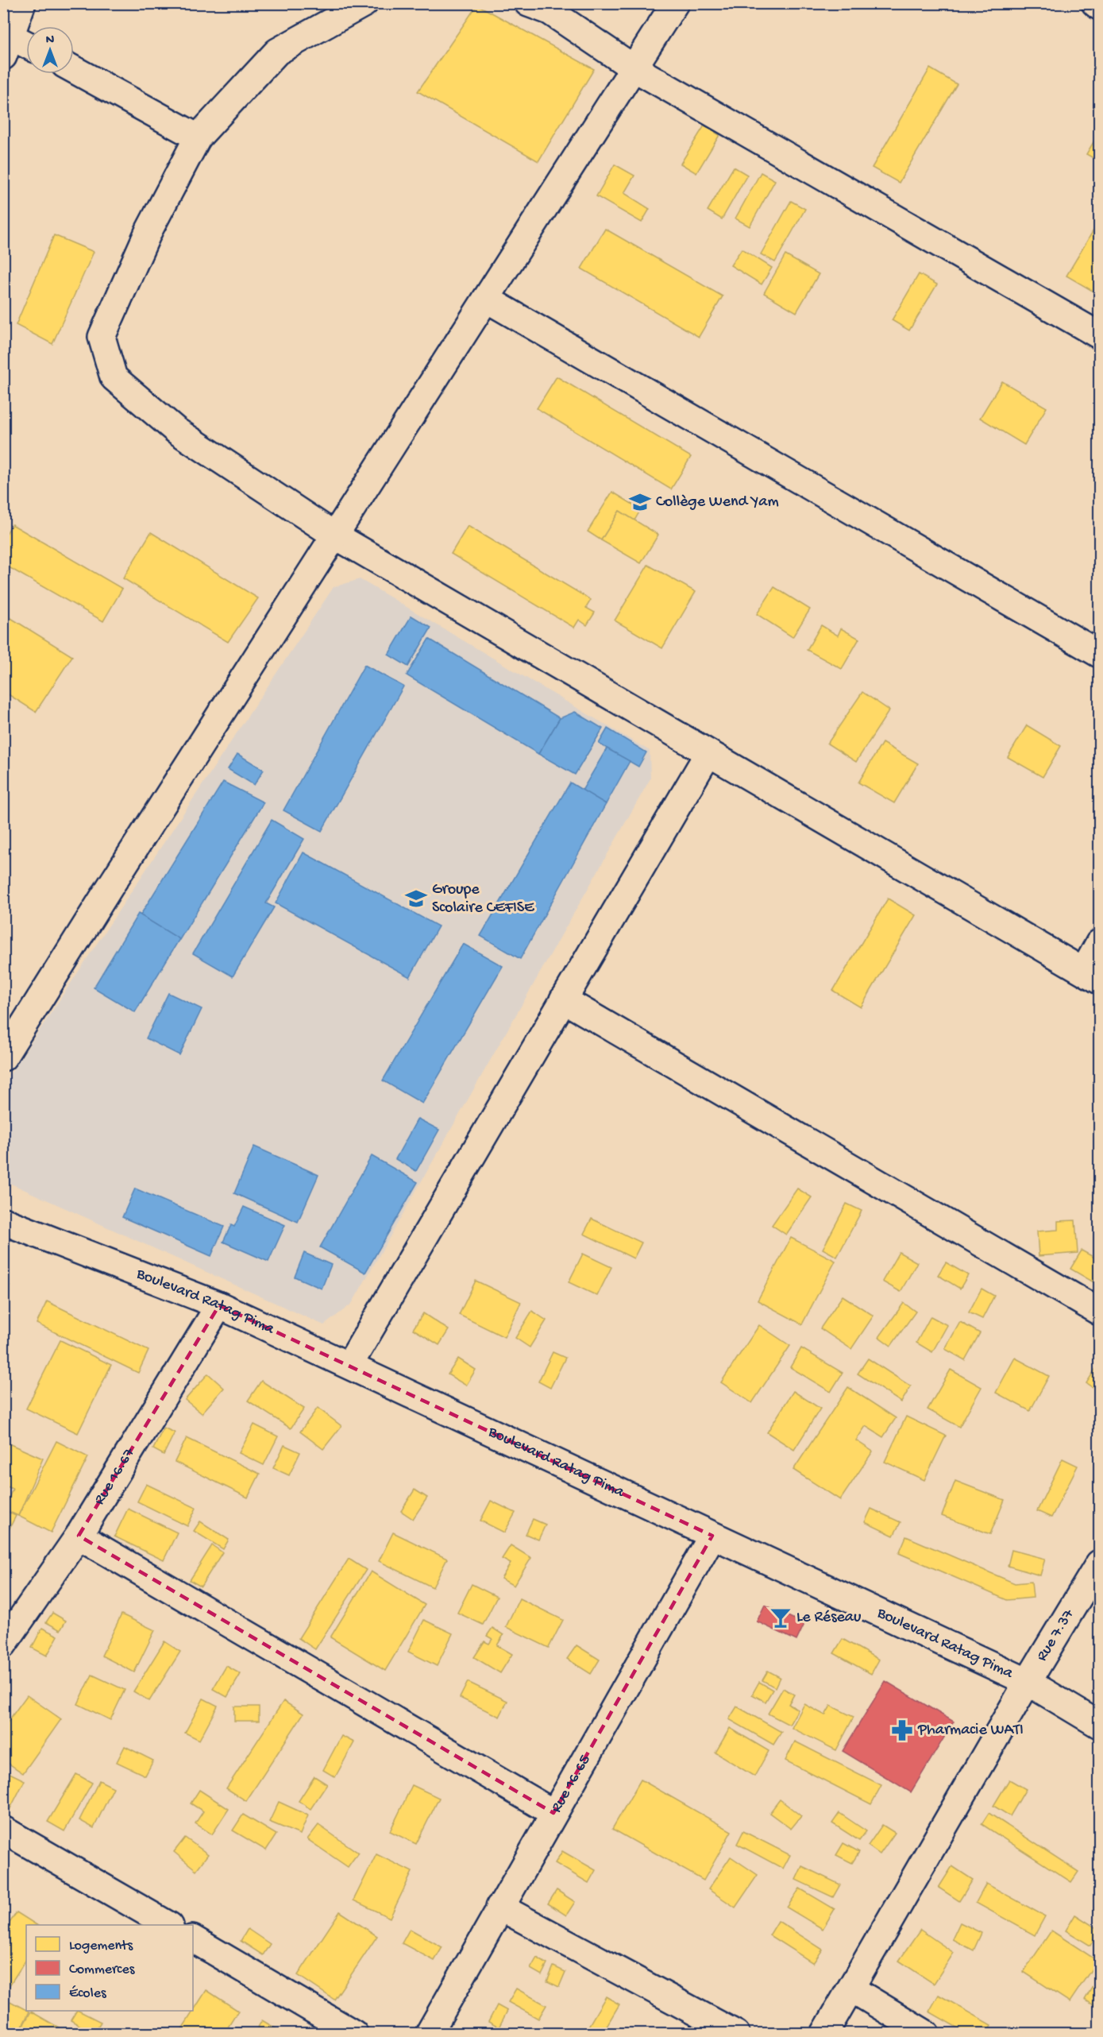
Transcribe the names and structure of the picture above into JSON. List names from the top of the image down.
{
  "streets": {
    "street": [
      "Boulevard Ratag Pima",
      "Rue 16.67",
      "Rue 7.37",
      "Rue 16.65"
    ]
  },
  "crossings": [
    ["Boulevard Ratag Pima", "Rue 16.67"],
    ["Boulevard Ratag Pima", "Rue 7.37"],
    ["Boulevard Ratag Pima", "Rue 16.65"]
  ],
  "places": {
    "school or university": ["Collège Wend Yam", "Groupe Scolaire CEFISE"],
    "bar": ["Le Réseau"],
    "pharmacy": ["Pharmacie WATI"]
  },
  "legend": ["Logements", "Commerces", "Écoles"],
  "north": "top"
}
